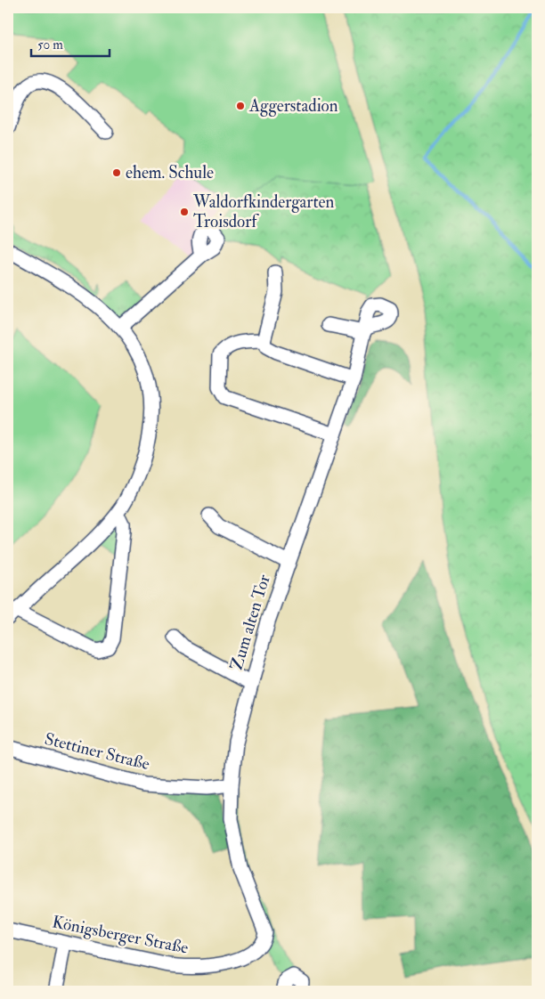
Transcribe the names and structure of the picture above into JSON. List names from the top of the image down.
{
  "streets": {
    "street": ["Zum alten Tor", "Stettiner Straße", "Königsberger Straße"]
  },
  "crossings": [
    ["Zum alten Tor", "Stettiner Straße"],
    ["Zum alten Tor", "Königsberger Straße"]
  ],
  "places": ["Aggerstadion", "ehem. Schule", "Waldorfkindergarten Troisdorf"],
  "scale_bar": "50 m"
}
